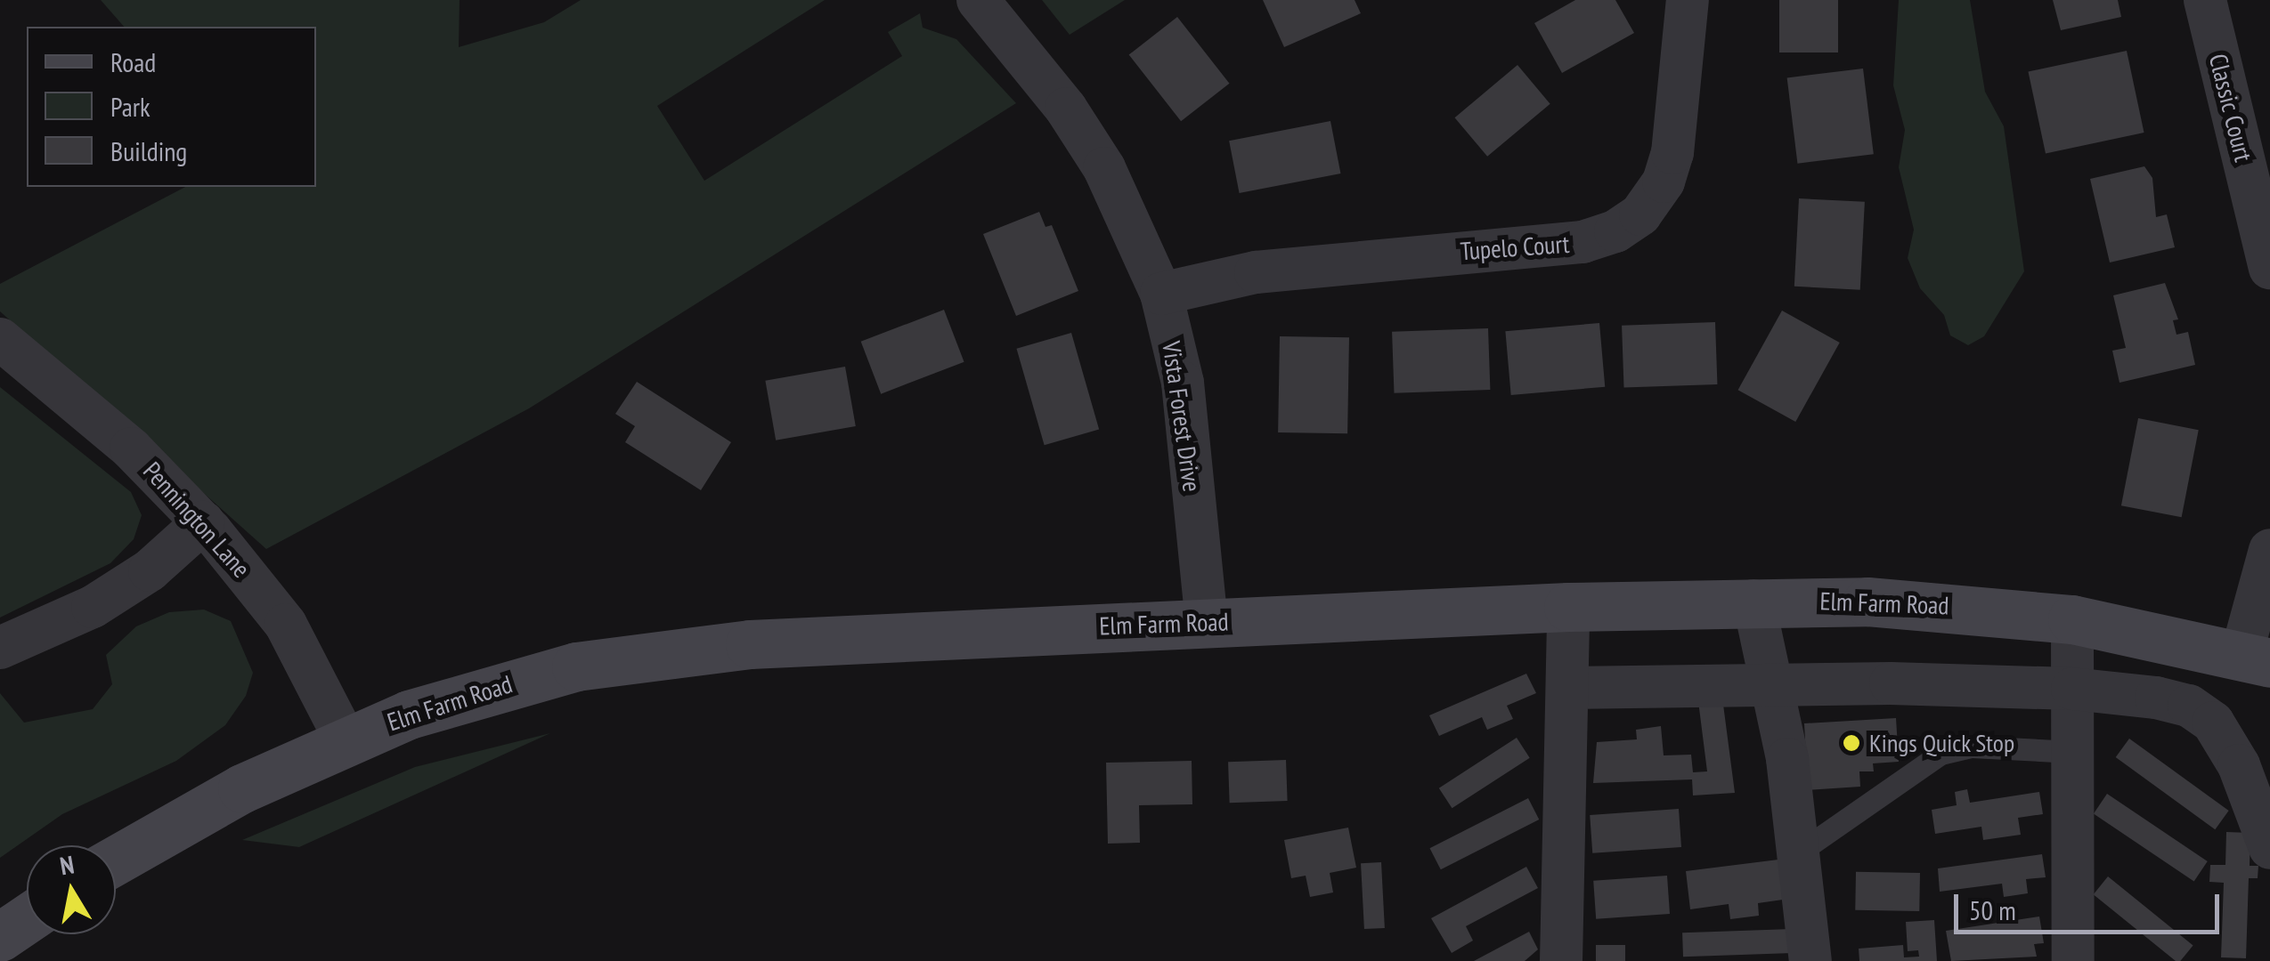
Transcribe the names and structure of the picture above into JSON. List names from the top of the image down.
{
  "streets": {
    "street": [
      "Classic Court",
      "Tupelo Court",
      "Vista Forest Drive",
      "Pennington Lane",
      "Elm Farm Road"
    ]
  },
  "crossings": [
    ["Tupelo Court", "Vista Forest Drive"],
    ["Vista Forest Drive", "Elm Farm Road"],
    ["Pennington Lane", "Elm Farm Road"]
  ],
  "places": ["Kings Quick Stop"],
  "legend": ["Road", "Park", "Building"],
  "scale_bar": "50 m",
  "north": "top"
}
